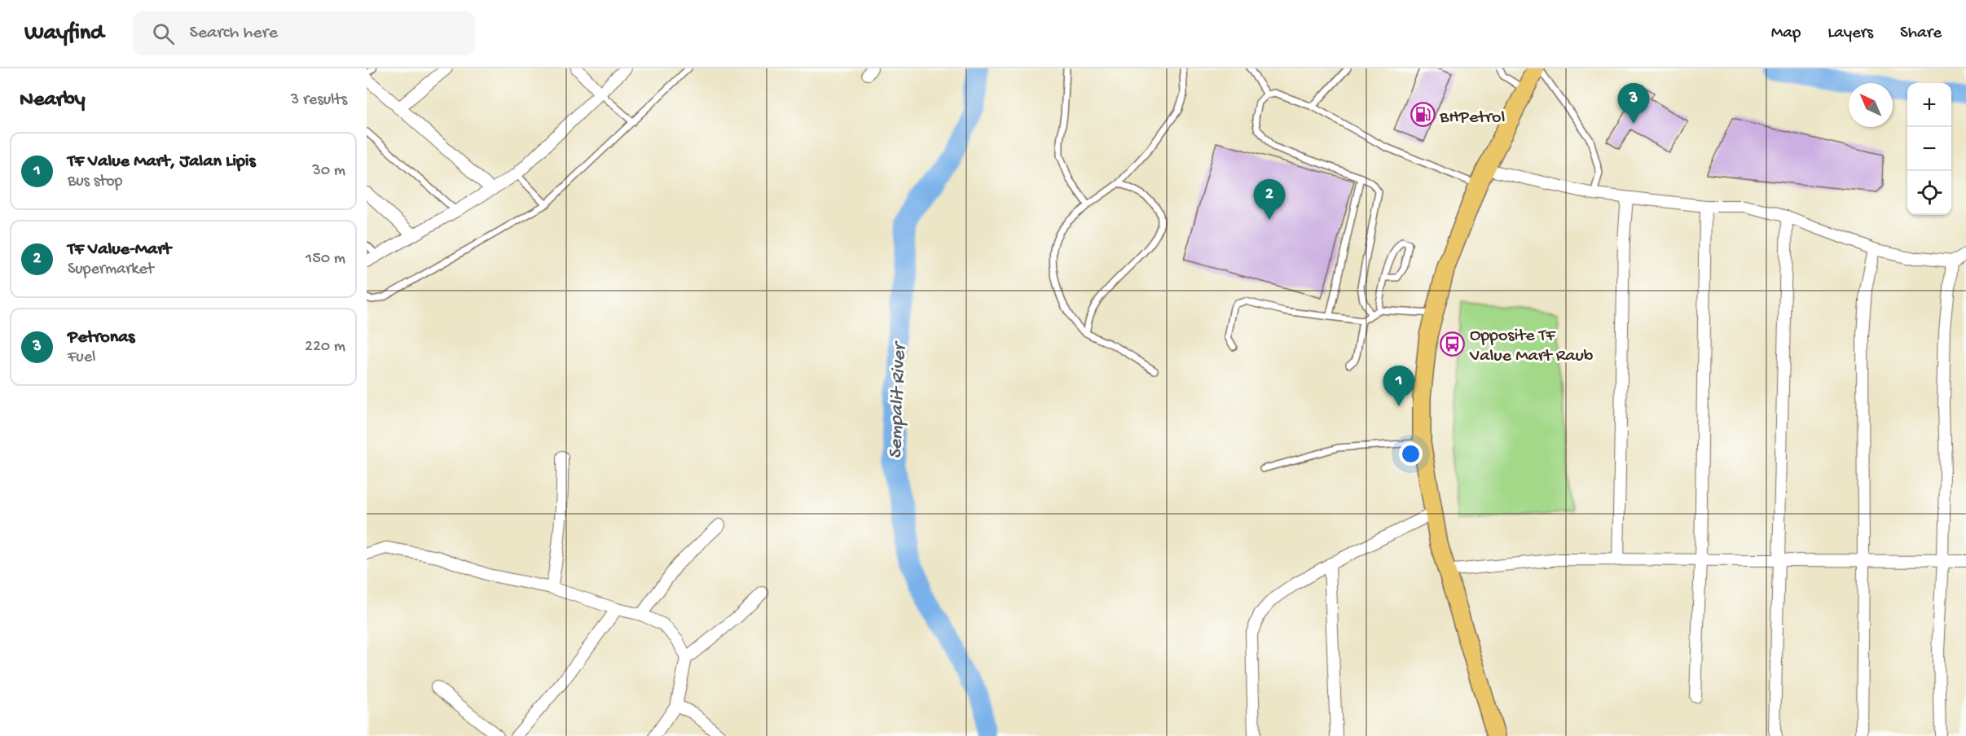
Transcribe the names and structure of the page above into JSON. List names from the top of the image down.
{
  "water": ["Sempalit River"],
  "places": {
    "fuel station": ["BHPetrol"],
    "bus stop": ["Opposite TF Value Mart Raub"]
  },
  "north": "top left",
  "page": {
    "header": "Wayfind",
    "search": "Search here",
    "nav": ["Map", "Layers", "Share"],
    "heading": ["Nearby", "3 results"],
    "map_buttons": ["+", "−"],
    "pins": ["3", "2", "1"],
    "list": [
      {
        "mark": "1",
        "name": "TF Value Mart, Jalan Lipis",
        "note": "Bus stop",
        "value": "30 m"
      },
      {
        "mark": "2",
        "name": "TF Value-Mart",
        "note": "Supermarket",
        "value": "150 m"
      },
      {
        "mark": "3",
        "name": "Petronas",
        "note": "Fuel",
        "value": "220 m"
      }
    ]
  }
}
